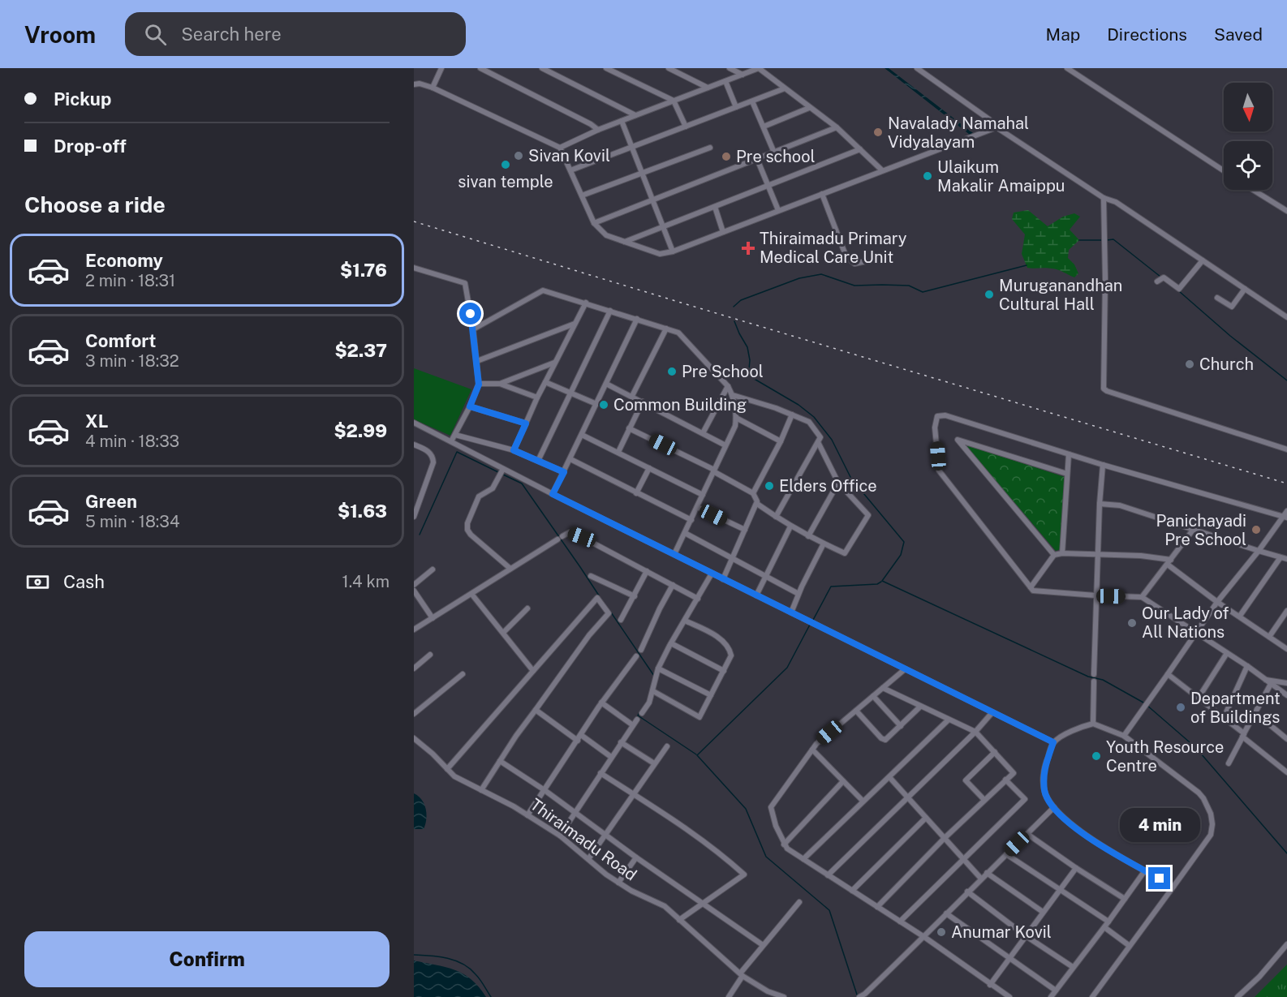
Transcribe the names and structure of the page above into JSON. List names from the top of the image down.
{
  "streets": {
    "street": ["Thiraimadu Road"]
  },
  "places": {
    "other": [
      "Navalady Namahal Vidyalayam",
      "Sivan Kovil",
      "Pre school",
      "sivan temple",
      "Ulaikum Makalir Amaippu",
      "Muruganandhan Cultural Hall",
      "Church",
      "Pre School",
      "Common Building",
      "Elders Office",
      "Panichayadi Pre School",
      "Our Lady of All Nations",
      "Department of Buildings",
      "Youth Resource Centre",
      "Anumar Kovil"
    ],
    "health": ["Thiraimadu Primary Medical Care Unit"]
  },
  "north": "bottom",
  "page": {
    "header": "Vroom",
    "search": "Search here",
    "nav": ["Map", "Directions", "Saved"],
    "banner": ["Pickup", "Drop-off"],
    "heading": "Choose a ride",
    "list": [
      {
        "name": "Economy",
        "note": "2 min · 18:31",
        "value": "$1.76"
      },
      {
        "name": "Comfort",
        "note": "3 min · 18:32",
        "value": "$2.37"
      },
      {
        "name": "XL",
        "note": "4 min · 18:33",
        "value": "$2.99"
      },
      {
        "name": "Green",
        "note": "5 min · 18:34",
        "value": "$1.63"
      }
    ],
    "pay": ["Cash", "1.4 km"],
    "bubble": "4 min",
    "buttons": "Confirm"
  }
}
